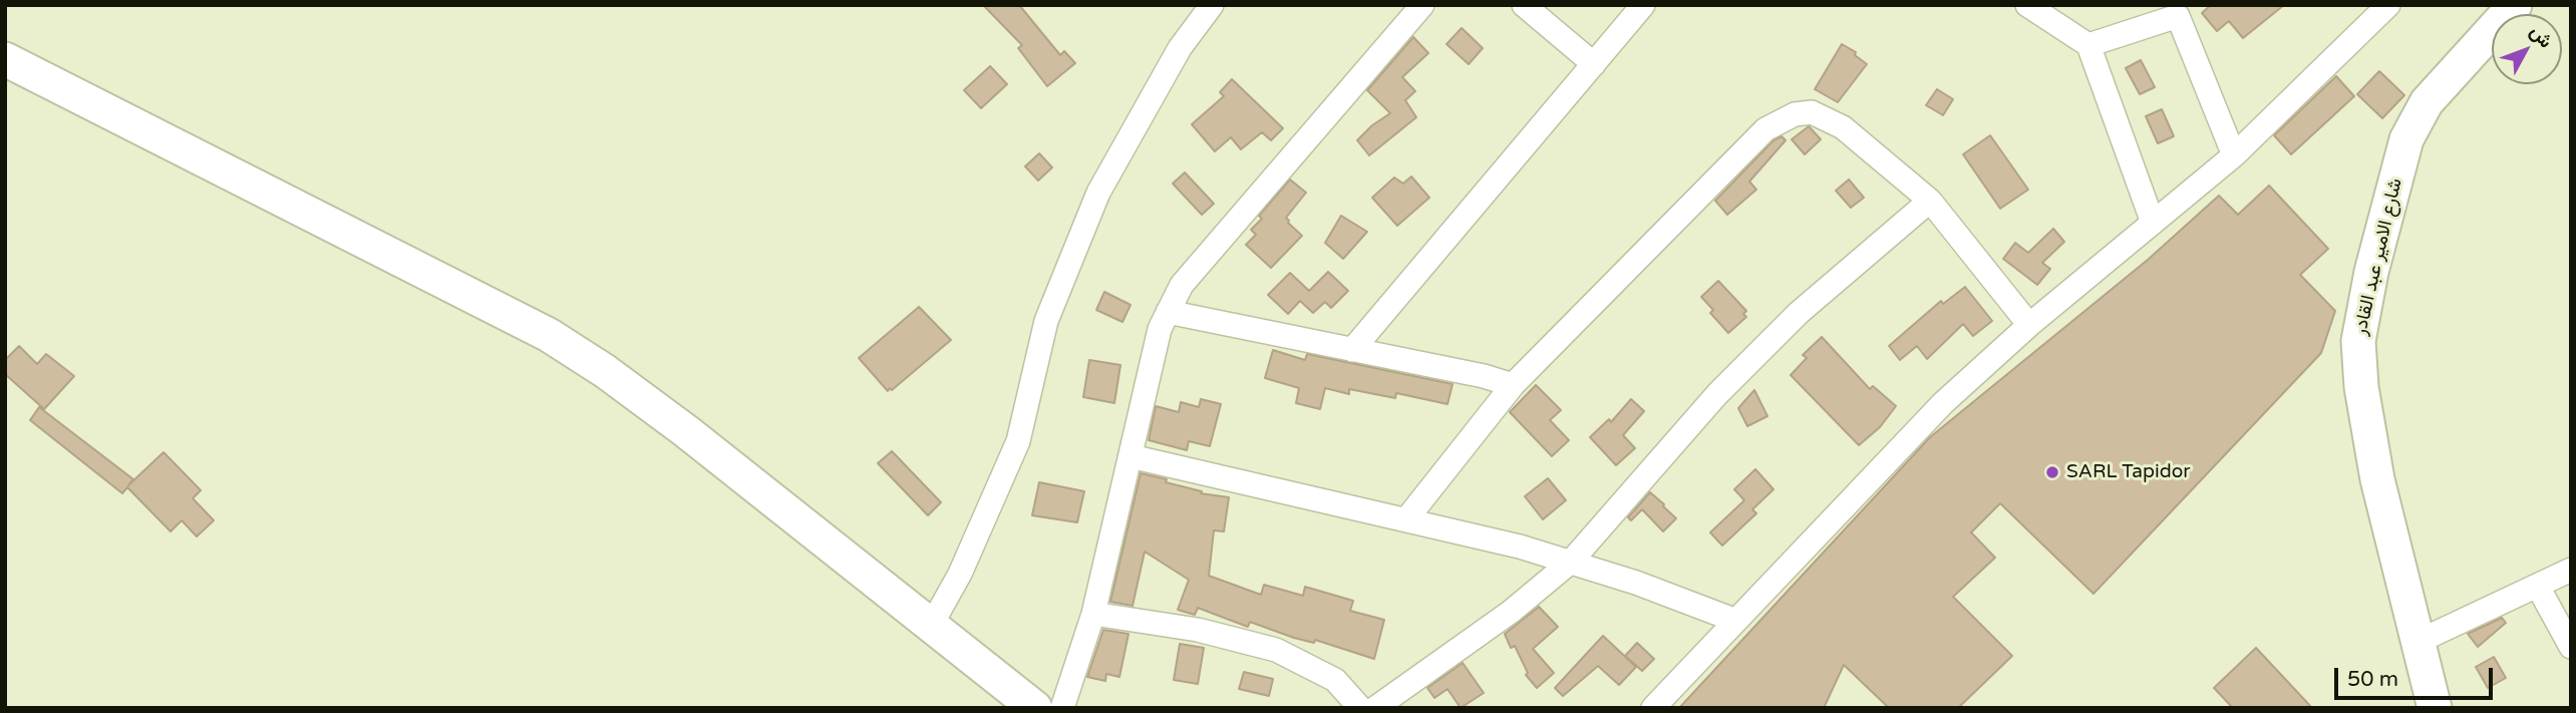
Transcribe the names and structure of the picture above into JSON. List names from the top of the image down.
{
  "streets": {
    "main road": ["شارع الامير عبد القادر"]
  },
  "places": ["SARL Tapidor"],
  "scale_bar": "50 m",
  "north": "top right"
}
